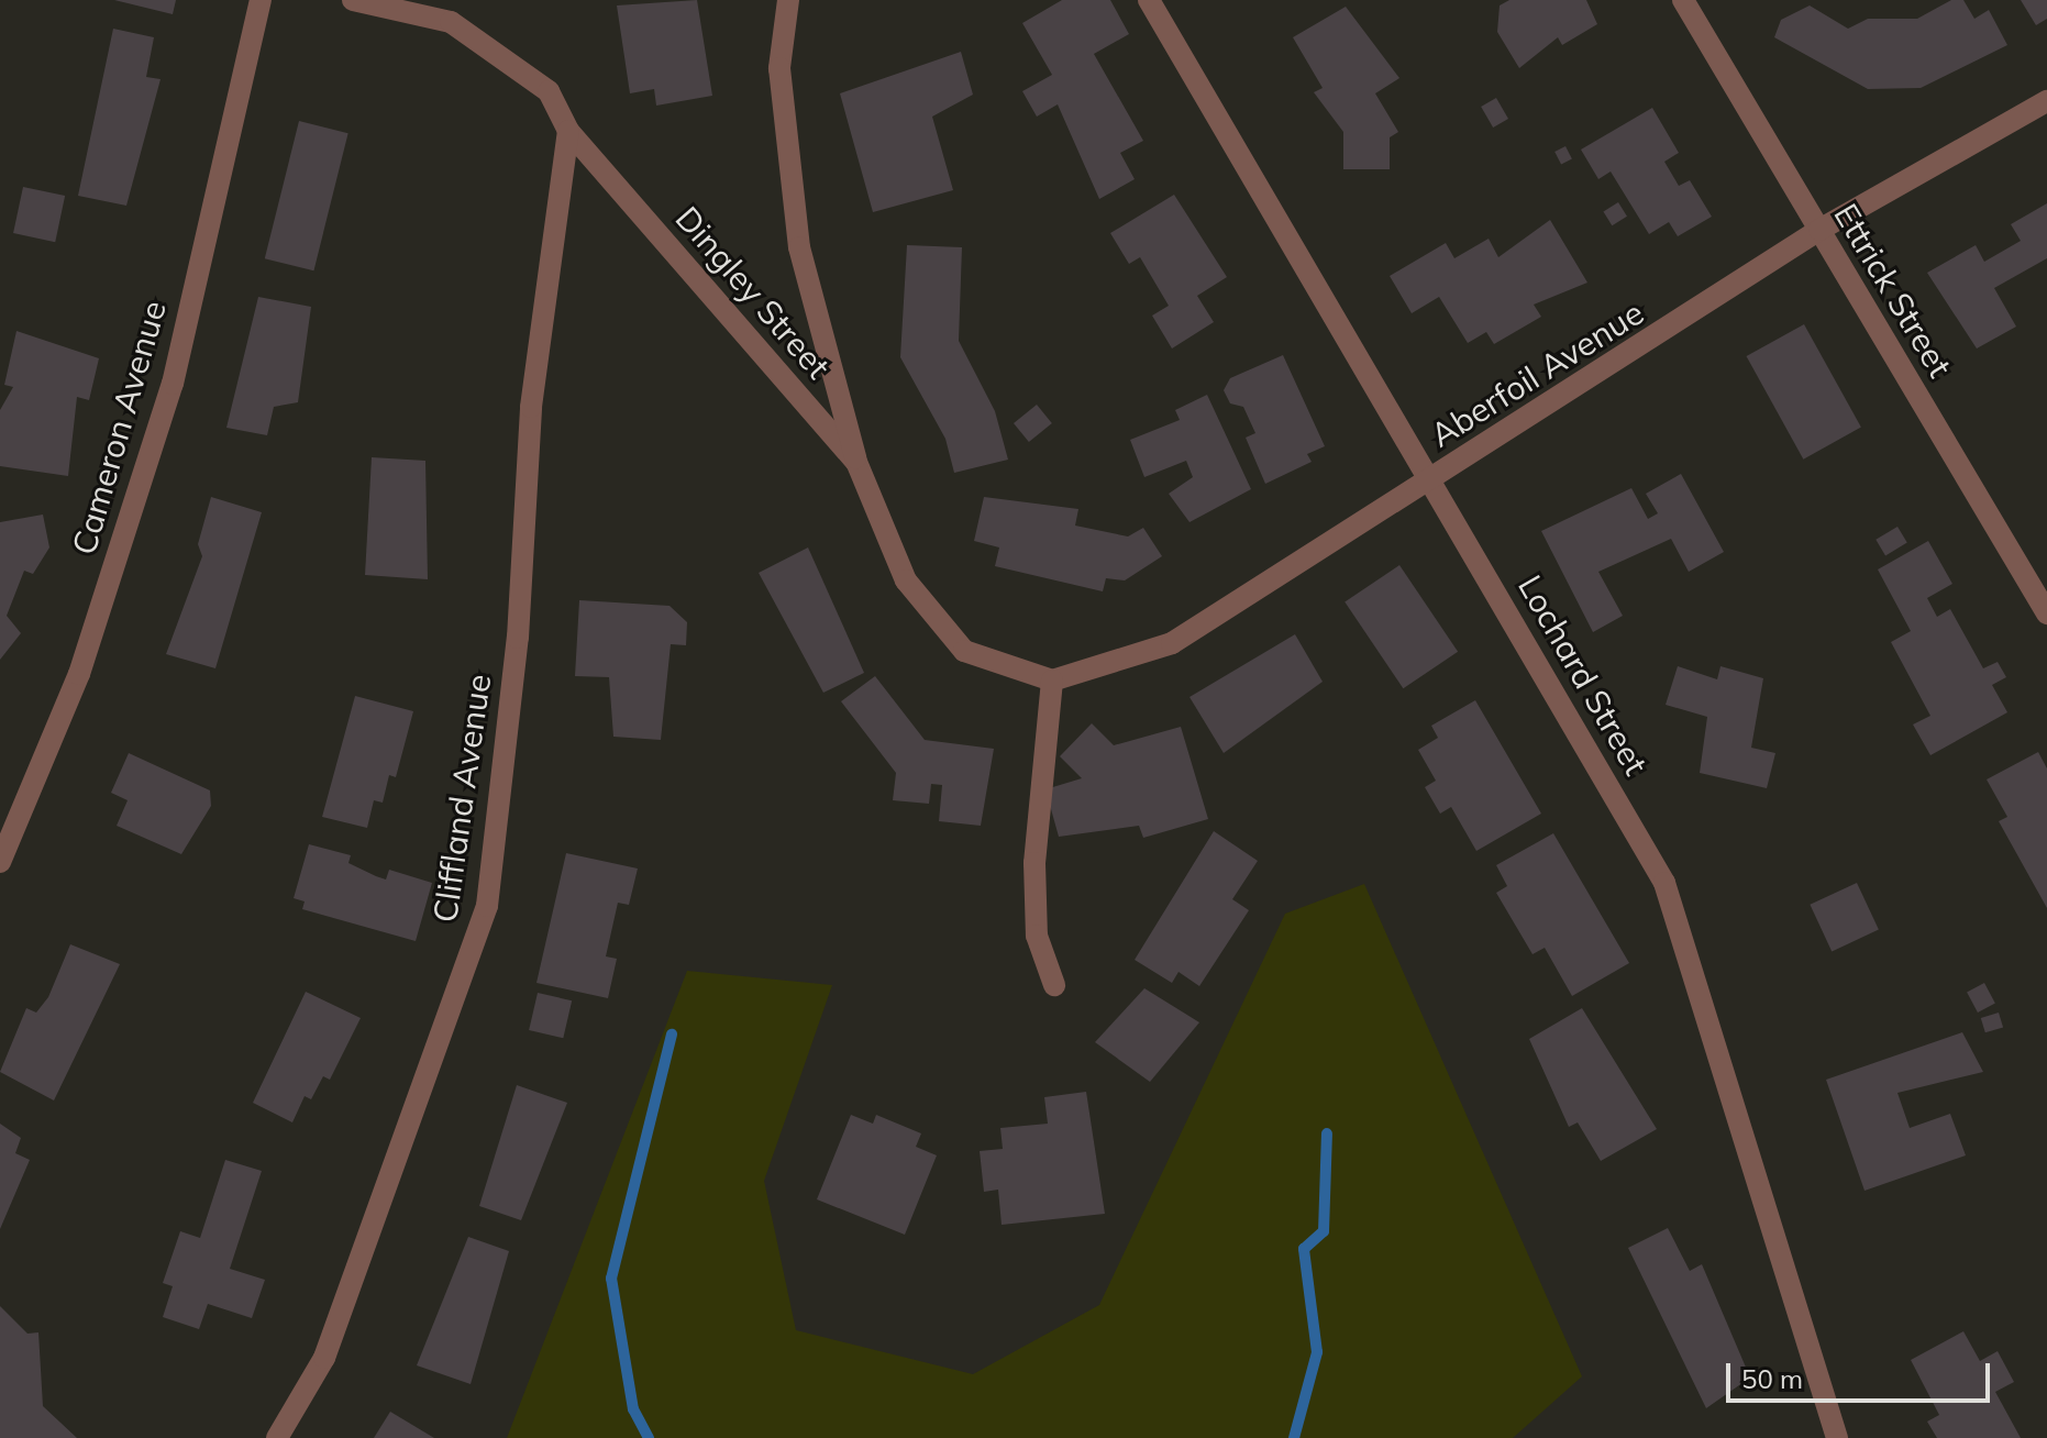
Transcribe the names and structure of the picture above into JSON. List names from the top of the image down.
{
  "streets": {
    "street": [
      "Ettrick Street",
      "Dingley Street",
      "Aberfoil Avenue",
      "Cameron Avenue",
      "Lochard Street",
      "Cliffland Avenue"
    ]
  },
  "crossings": [
    ["Ettrick Street", "Aberfoil Avenue"],
    ["Dingley Street", "Aberfoil Avenue"],
    ["Dingley Street", "Cliffland Avenue"],
    ["Aberfoil Avenue", "Lochard Street"]
  ],
  "scale_bar": "50 m"
}
